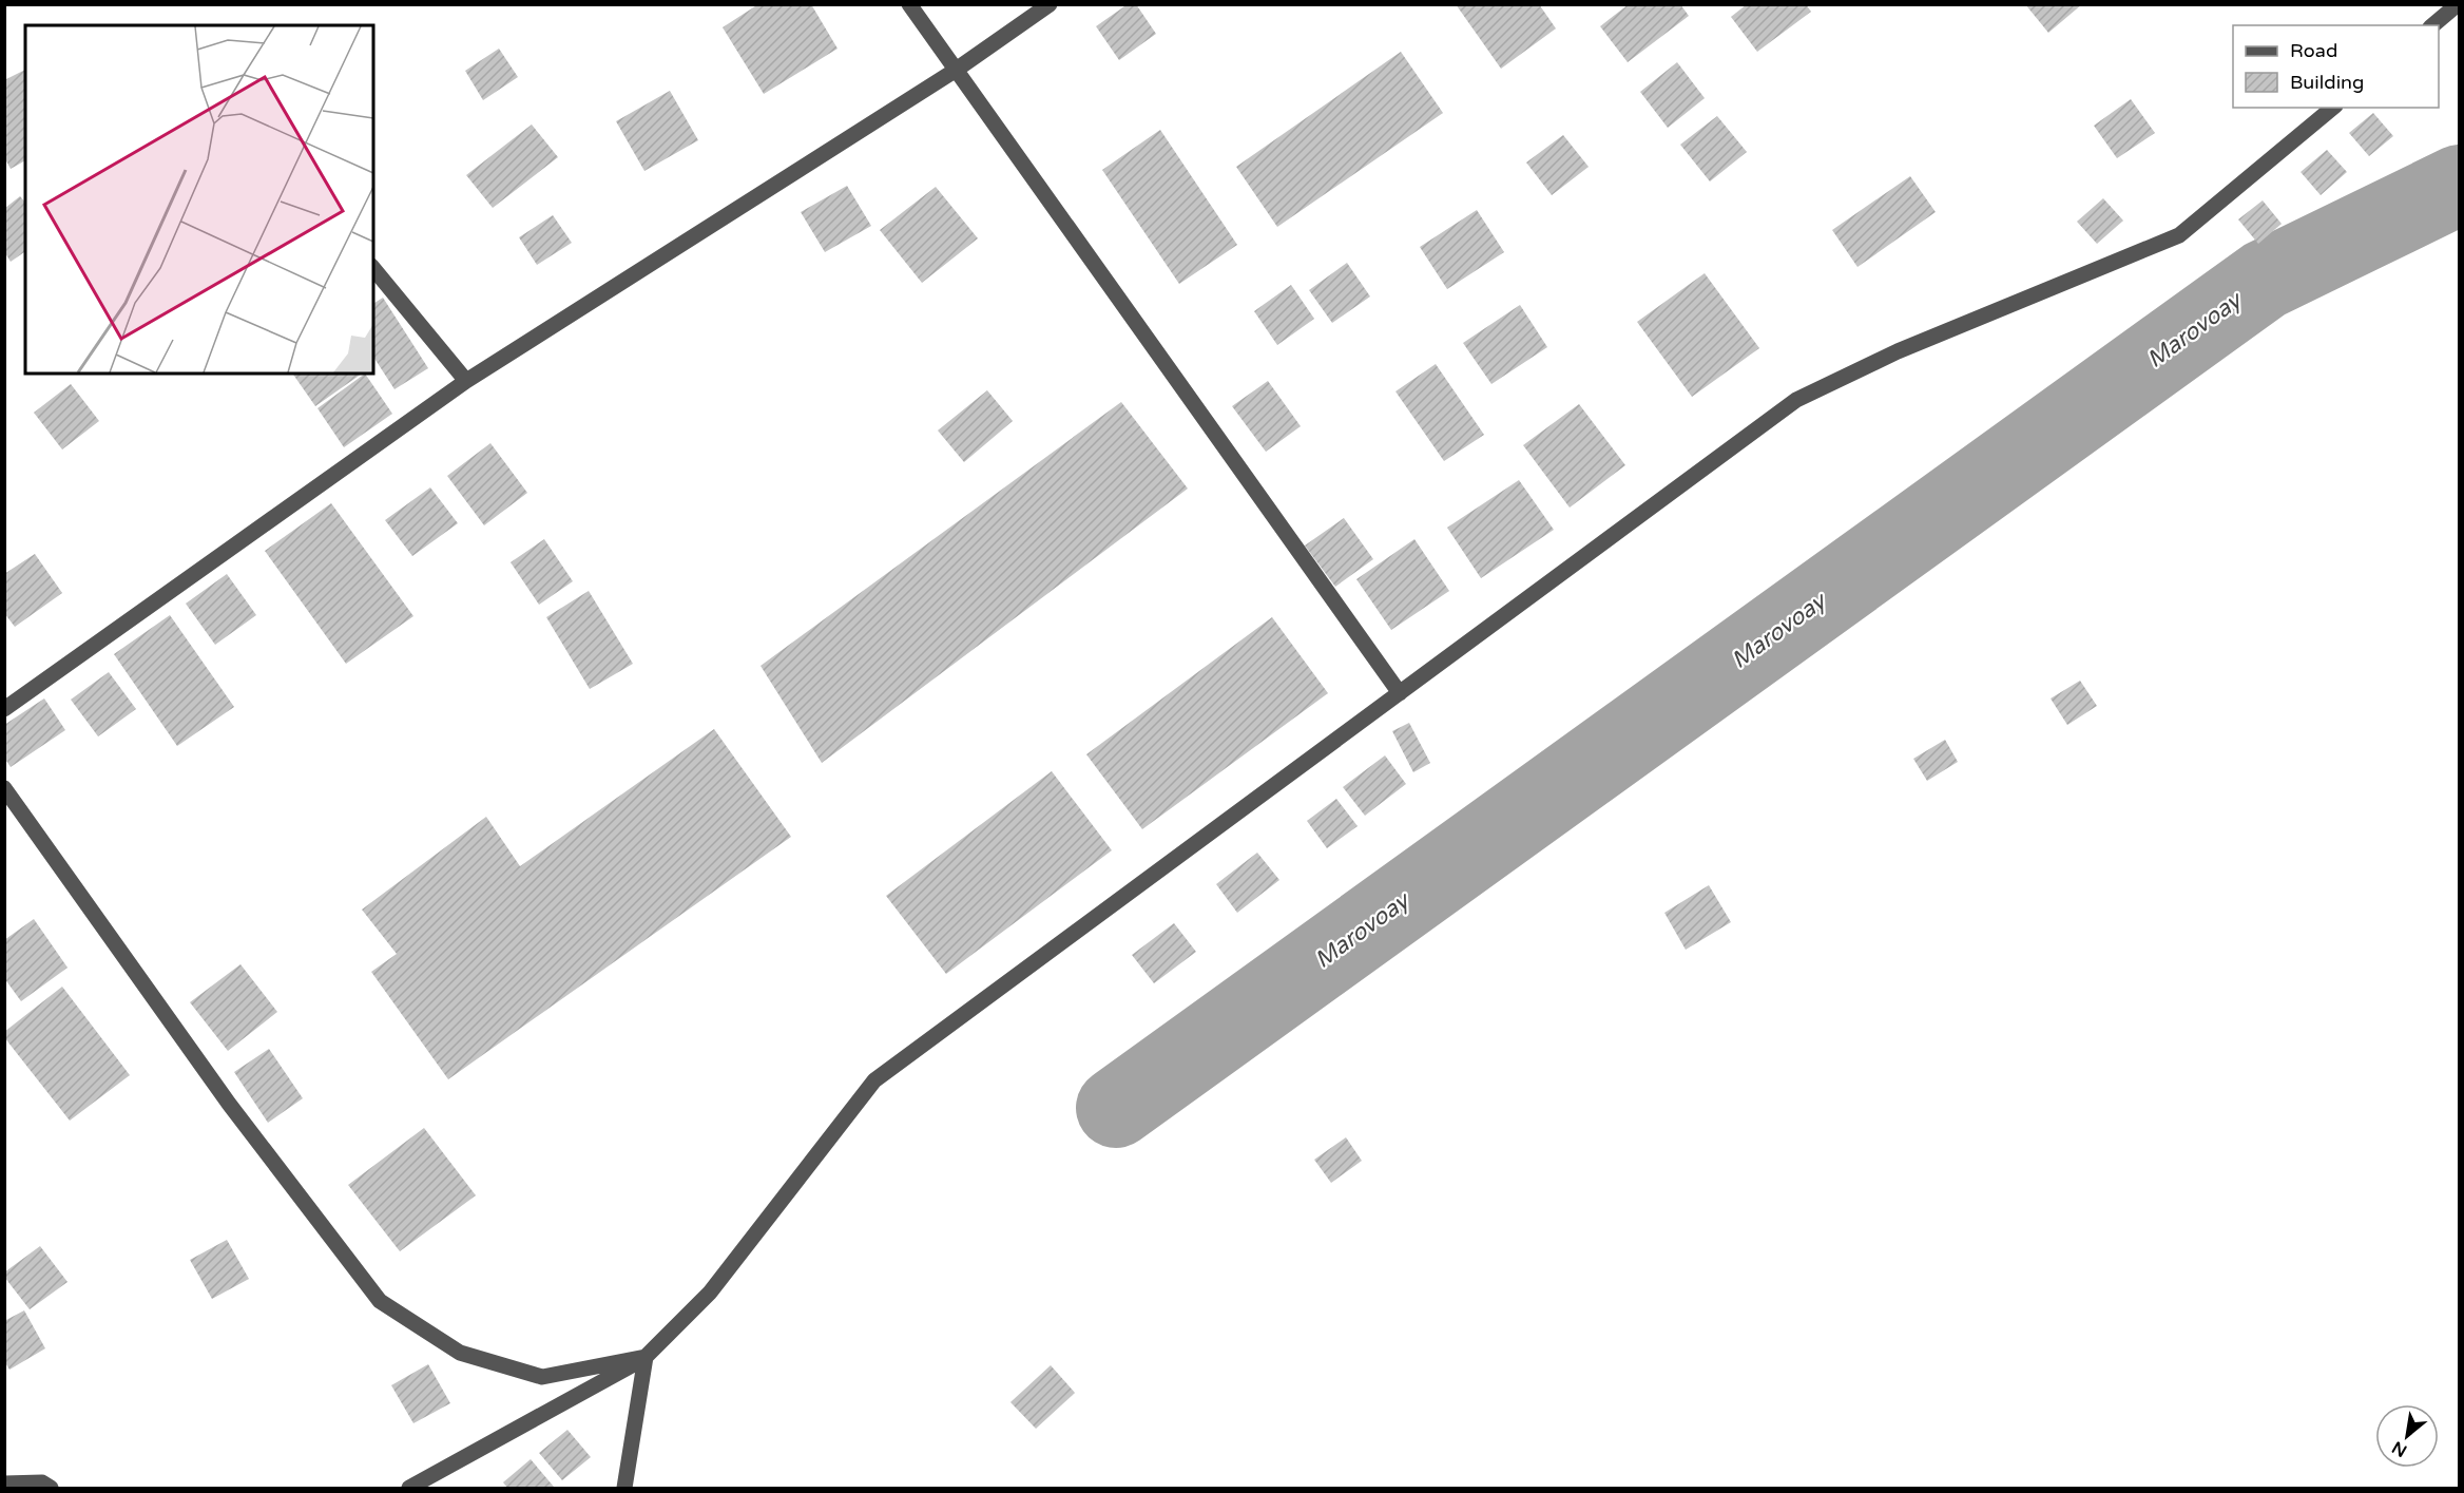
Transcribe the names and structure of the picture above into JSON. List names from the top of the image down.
{
  "water": ["Marovoay"],
  "legend": ["Road", "Building"],
  "north": "bottom left"
}
